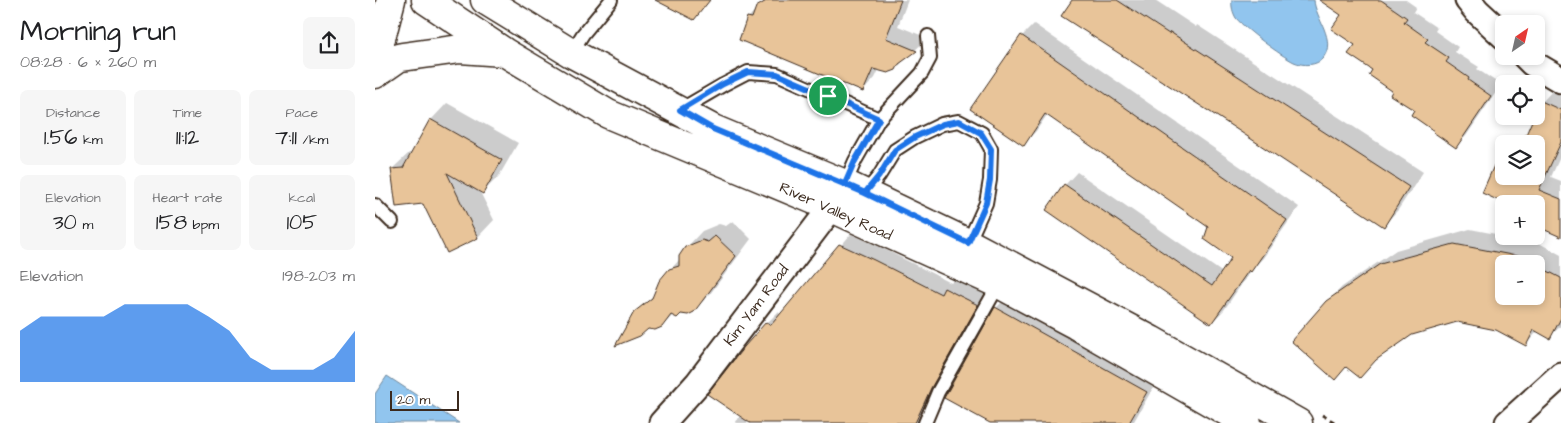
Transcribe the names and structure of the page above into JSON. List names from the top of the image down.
{
  "streets": {
    "main road": ["River Valley Road"],
    "street": ["Kim Yam Road"]
  },
  "crossings": [
    ["River Valley Road", "Kim Yam Road"]
  ],
  "scale_bar": "20 m",
  "north": "top right",
  "page": {
    "heading": ["Morning run", "08:28 · 6 × 260 m"],
    "map_buttons": ["+", "−"],
    "stats": [
      ["Distance", "1.56 km"],
      ["Time", "11:12"],
      ["Pace", "7:11 /km"],
      ["Elevation", "30 m"],
      ["Heart rate", "158 bpm"],
      ["kcal", "105"]
    ],
    "chart": ["Elevation", "198–203 m"],
    "scale": "20 m"
  }
}
